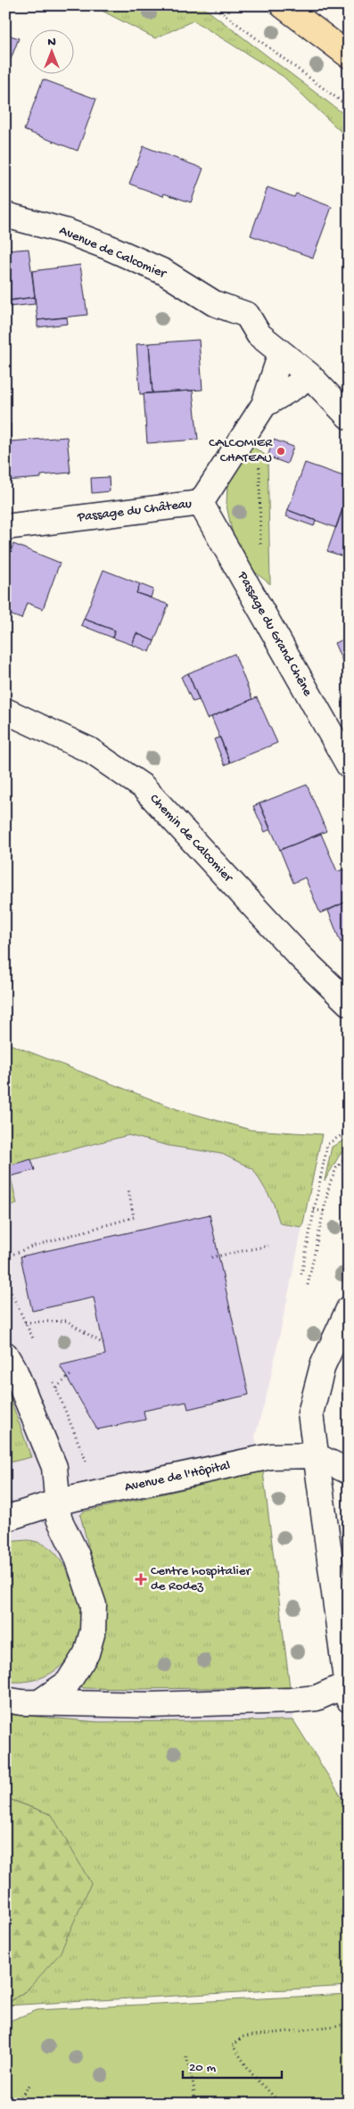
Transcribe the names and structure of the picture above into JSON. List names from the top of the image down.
{
  "streets": {
    "street": [
      "Avenue de Calcomier",
      "Passage du Château",
      "Passage du Grand Chêne",
      "Chemin de Calcomier",
      "Avenue de l'Hôpital"
    ]
  },
  "crossings": [
    ["Avenue de Calcomier", "Passage du Château"],
    ["Passage du Château", "Passage du Grand Chêne"]
  ],
  "places": {
    "other": ["CALCOMIER CHATEAU"],
    "health": ["Centre hospitalier de Rodez"]
  },
  "scale_bar": "20 m",
  "north": "top"
}
